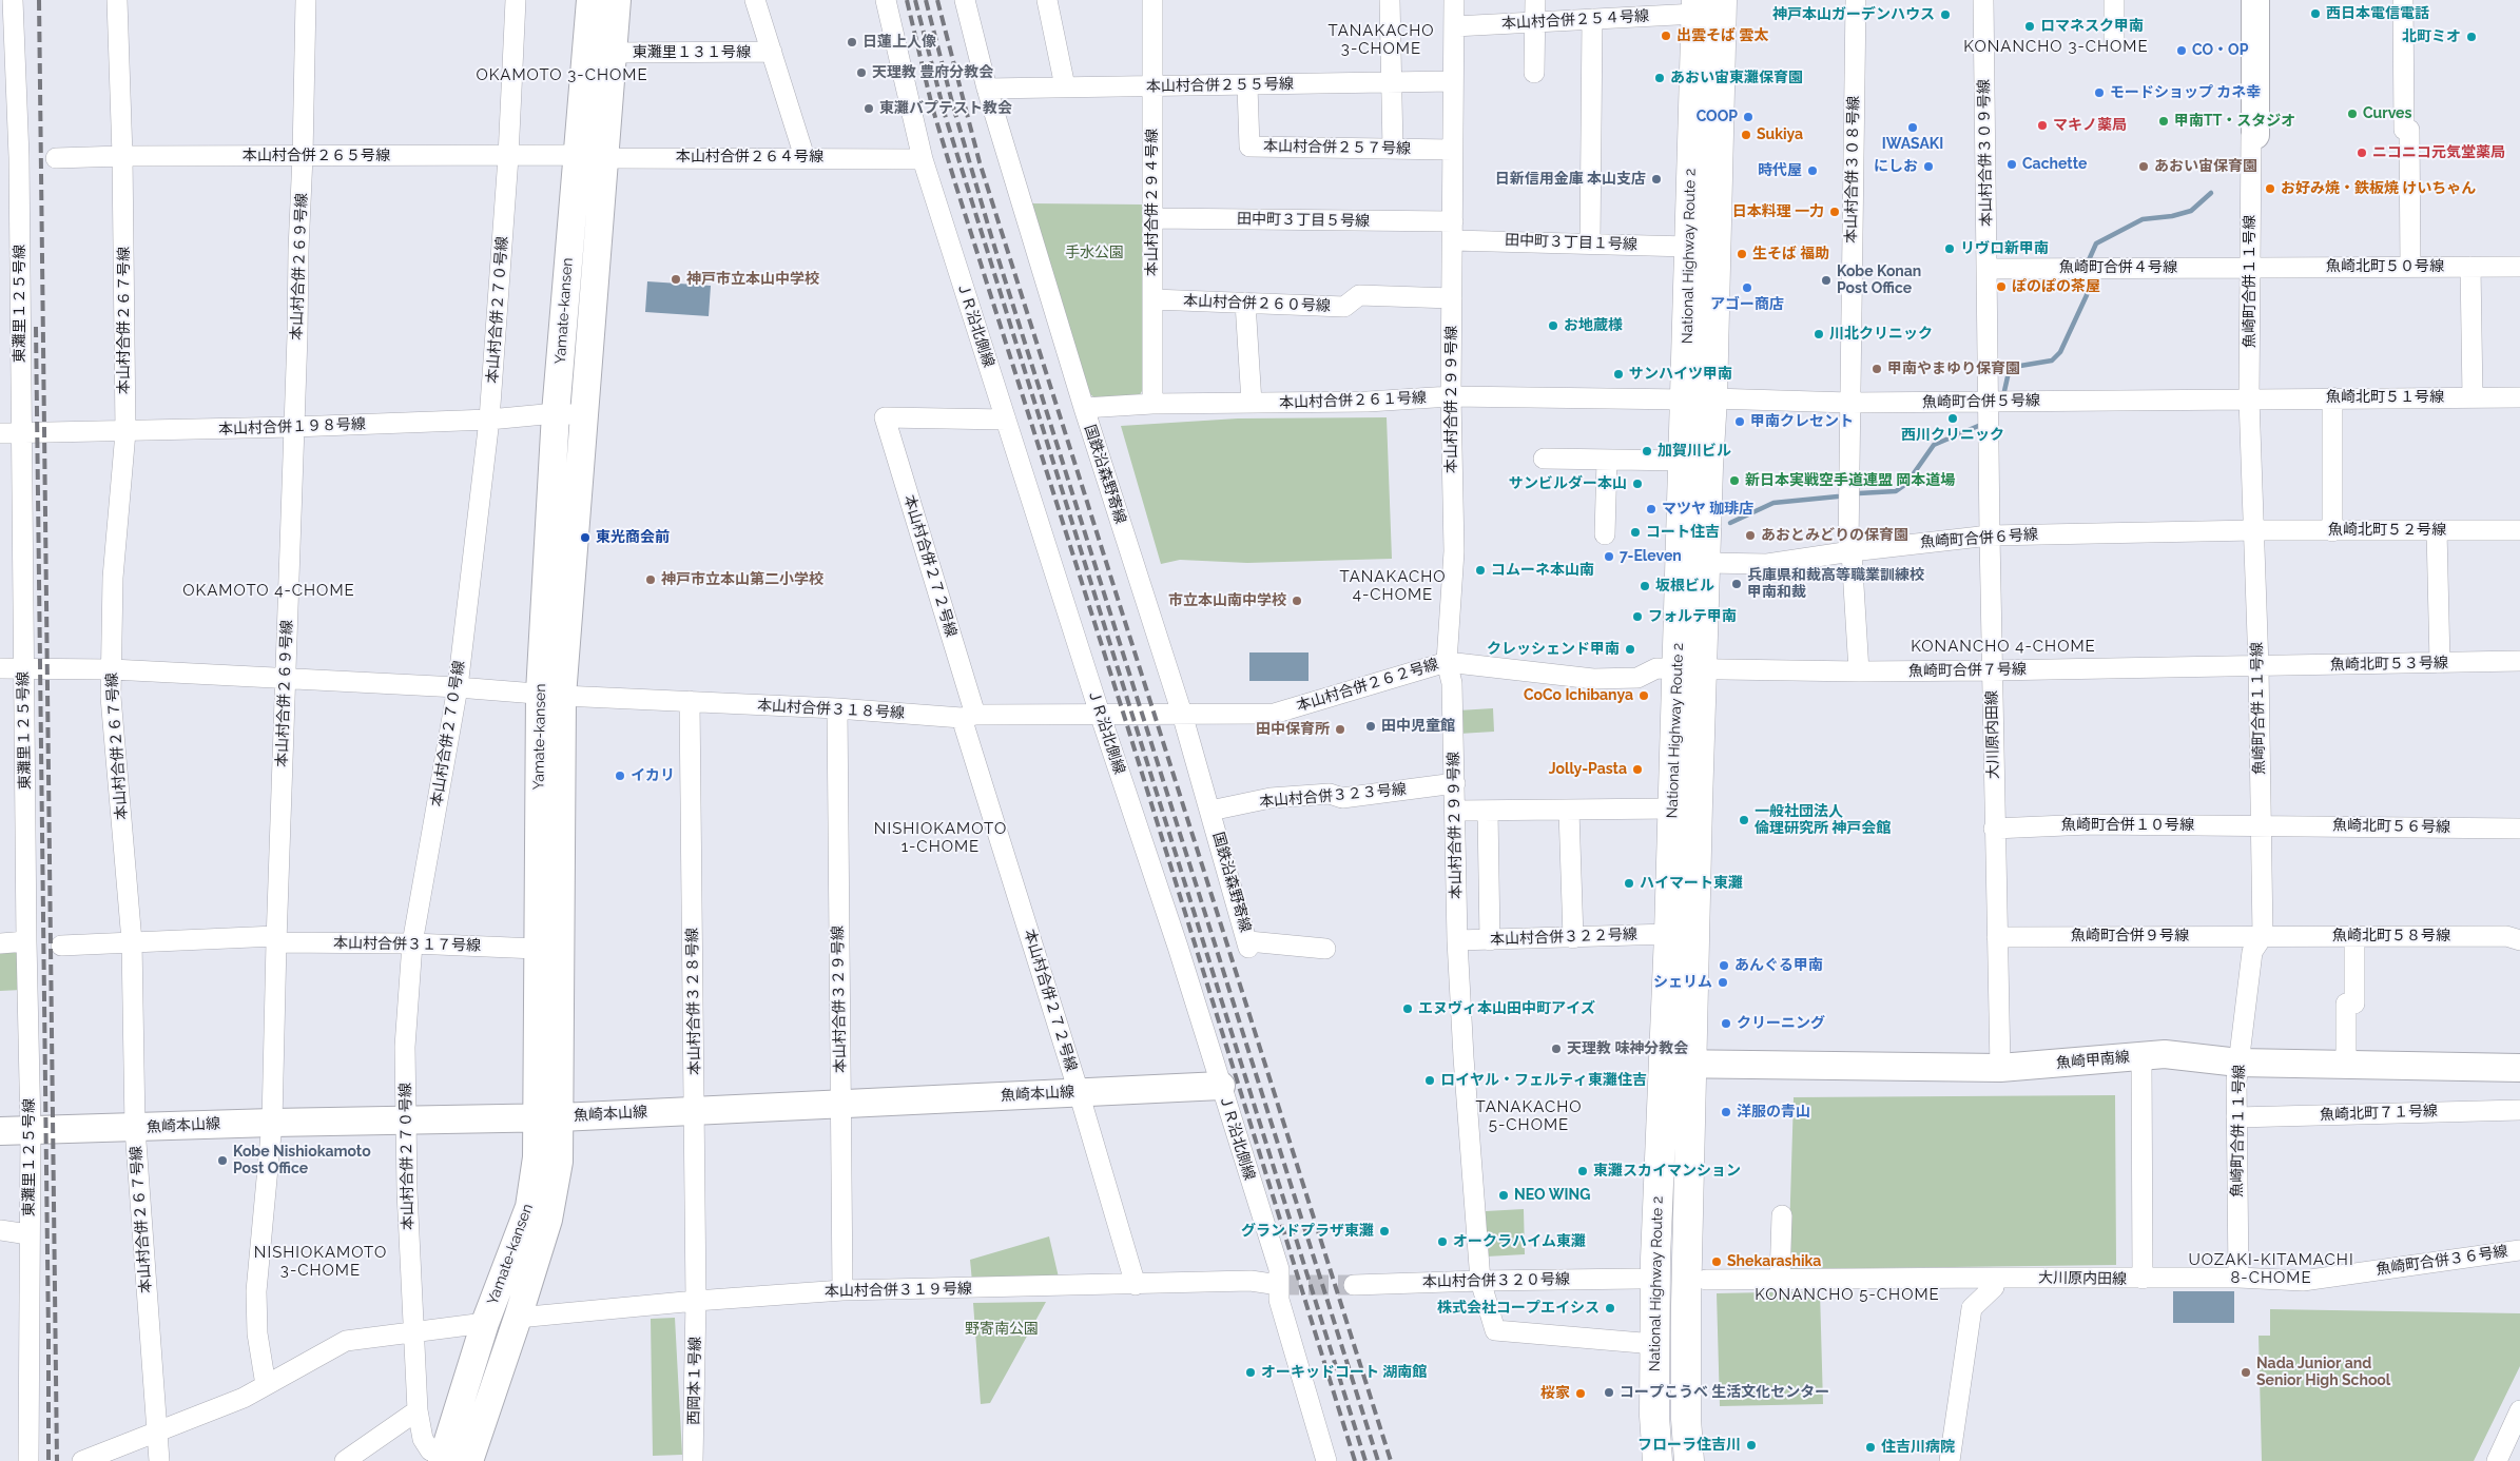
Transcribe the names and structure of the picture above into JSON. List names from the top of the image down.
{
  "streets": {
    "highway": ["National Highway Route 2"],
    "street": [
      "本山村合併２５４号線",
      "東灘里１３１号線",
      "本山村合併２５５号線",
      "本山村合併２５７号線",
      "本山村合併３０９号線",
      "本山村合併２６５号線",
      "本山村合併２６４号線",
      "本山村合併３０８号線",
      "本山村合併２９４号線",
      "田中町３丁目５号線",
      "田中町３丁目１号線",
      "本山村合併２６９号線",
      "魚崎北町５０号線",
      "魚崎町合併４号線",
      "魚崎町合併１１号線",
      "東灘里１２５号線",
      "本山村合併２６０号線",
      "本山村合併２７０号線",
      "Yamate-kansen",
      "本山村合併２６７号線",
      "ＪＲ沿北側線",
      "魚崎北町５１号線",
      "本山村合併２９９号線",
      "本山村合併２６１号線",
      "魚崎町合併５号線",
      "本山村合併１９８号線",
      "国鉄沿森野寄線",
      "魚崎北町５２号線",
      "魚崎町合併６号線",
      "本山村合併２７２号線",
      "魚崎北町５３号線",
      "魚崎町合併７号線",
      "本山村合併２６２号線",
      "本山村合併３１８号線",
      "大川原内田線",
      "本山村合併３２３号線",
      "魚崎町合併１０号線",
      "魚崎北町５６号線",
      "魚崎町合併９号線",
      "魚崎北町５８号線",
      "本山村合併３２２号線",
      "本山村合併３１７号線",
      "本山村合併３２９号線",
      "本山村合併３２８号線",
      "魚崎甲南線",
      "魚崎本山線",
      "魚崎北町７１号線",
      "魚崎町合併３６号線",
      "本山村合併３２０号線",
      "本山村合併３１９号線",
      "西岡本１号線"
    ]
  },
  "crossings": [
    ["本山村合併２５４号線", "National Highway Route 2"],
    ["本山村合併２５４号線", "本山村合併２９９号線"],
    ["東灘里１３１号線", "Yamate-kansen"],
    ["本山村合併２５５号線", "本山村合併２５７号線"],
    ["本山村合併２５５号線", "本山村合併２９４号線"],
    ["本山村合併２５５号線", "本山村合併２９９号線"],
    ["本山村合併２５５号線", "国鉄沿森野寄線"],
    ["本山村合併２５７号線", "本山村合併２９９号線"],
    ["本山村合併３０９号線", "魚崎町合併４号線"],
    ["本山村合併３０９号線", "魚崎町合併５号線"],
    ["本山村合併３０９号線", "大川原内田線"],
    ["本山村合併２６５号線", "本山村合併２６４号線"],
    ["本山村合併２６５号線", "本山村合併２６９号線"],
    ["本山村合併２６５号線", "本山村合併２７０号線"],
    ["本山村合併２６５号線", "Yamate-kansen"],
    ["本山村合併２６５号線", "本山村合併２６７号線"],
    ["本山村合併２６４号線", "Yamate-kansen"],
    ["本山村合併２６４号線", "ＪＲ沿北側線"],
    ["本山村合併３０８号線", "魚崎町合併５号線"],
    ["本山村合併３０８号線", "魚崎町合併６号線"],
    ["本山村合併３０８号線", "魚崎町合併７号線"],
    ["本山村合併２９４号線", "田中町３丁目５号線"],
    ["本山村合併２９４号線", "本山村合併２６０号線"],
    ["本山村合併２９４号線", "本山村合併２６１号線"],
    ["田中町３丁目５号線", "田中町３丁目１号線"],
    ["田中町３丁目５号線", "本山村合併２９９号線"],
    ["田中町３丁目１号線", "National Highway Route 2"],
    ["田中町３丁目１号線", "本山村合併２９９号線"],
    ["National Highway Route 2", "本山村合併２９９号線"],
    ["National Highway Route 2", "本山村合併２６１号線"],
    ["National Highway Route 2", "魚崎町合併５号線"],
    ["National Highway Route 2", "魚崎町合併６号線"],
    ["National Highway Route 2", "魚崎町合併７号線"],
    ["National Highway Route 2", "本山村合併２６２号線"],
    ["National Highway Route 2", "本山村合併３２２号線"],
    ["National Highway Route 2", "魚崎甲南線"],
    ["本山村合併２６９号線", "本山村合併１９８号線"],
    ["本山村合併２６９号線", "本山村合併３１８号線"],
    ["本山村合併２６９号線", "本山村合併３１７号線"],
    ["本山村合併２６９号線", "魚崎本山線"],
    ["魚崎北町５０号線", "魚崎町合併４号線"],
    ["魚崎北町５０号線", "魚崎町合併１１号線"],
    ["魚崎町合併４号線", "魚崎町合併１１号線"],
    ["魚崎町合併１１号線", "魚崎北町５１号線"],
    ["魚崎町合併１１号線", "魚崎町合併５号線"],
    ["魚崎町合併１１号線", "魚崎北町５２号線"],
    ["魚崎町合併１１号線", "魚崎町合併６号線"],
    ["魚崎町合併１１号線", "魚崎北町５３号線"],
    ["魚崎町合併１１号線", "魚崎町合併７号線"],
    ["魚崎町合併１１号線", "魚崎町合併１０号線"],
    ["魚崎町合併１１号線", "魚崎北町５６号線"],
    ["魚崎町合併１１号線", "魚崎町合併９号線"],
    ["魚崎町合併１１号線", "魚崎北町５８号線"],
    ["魚崎町合併１１号線", "魚崎甲南線"],
    ["魚崎町合併１１号線", "魚崎北町７１号線"],
    ["魚崎町合併１１号線", "魚崎町合併３６号線"],
    ["東灘里１２５号線", "本山村合併１９８号線"],
    ["東灘里１２５号線", "本山村合併３１８号線"],
    ["東灘里１２５号線", "魚崎本山線"],
    ["本山村合併２６０号線", "本山村合併２９９号線"],
    ["本山村合併２７０号線", "Yamate-kansen"],
    ["本山村合併２７０号線", "本山村合併１９８号線"],
    ["本山村合併２７０号線", "本山村合併３１８号線"],
    ["本山村合併２７０号線", "本山村合併３１７号線"],
    ["本山村合併２７０号線", "魚崎本山線"],
    ["Yamate-kansen", "本山村合併１９８号線"],
    ["Yamate-kansen", "本山村合併３１８号線"],
    ["Yamate-kansen", "本山村合併３１７号線"],
    ["Yamate-kansen", "魚崎本山線"],
    ["Yamate-kansen", "本山村合併３１９号線"],
    ["本山村合併２６７号線", "本山村合併１９８号線"],
    ["本山村合併２６７号線", "本山村合併３１８号線"],
    ["本山村合併２６７号線", "本山村合併３１７号線"],
    ["本山村合併２６７号線", "魚崎本山線"],
    ["ＪＲ沿北側線", "本山村合併２７２号線"],
    ["ＪＲ沿北側線", "本山村合併２６２号線"],
    ["ＪＲ沿北側線", "本山村合併３１８号線"],
    ["ＪＲ沿北側線", "魚崎本山線"],
    ["ＪＲ沿北側線", "本山村合併３１９号線"],
    ["魚崎北町５１号線", "魚崎町合併５号線"],
    ["本山村合併２９９号線", "本山村合併２６１号線"],
    ["本山村合併２９９号線", "本山村合併２６２号線"],
    ["本山村合併２９９号線", "本山村合併３２３号線"],
    ["本山村合併２９９号線", "本山村合併３２２号線"],
    ["本山村合併２９９号線", "本山村合併３２０号線"],
    ["本山村合併２６１号線", "魚崎町合併５号線"],
    ["本山村合併２６１号線", "国鉄沿森野寄線"],
    ["魚崎町合併５号線", "大川原内田線"],
    ["国鉄沿森野寄線", "本山村合併２６２号線"],
    ["国鉄沿森野寄線", "本山村合併３２３号線"],
    ["魚崎北町５２号線", "魚崎町合併６号線"],
    ["魚崎町合併６号線", "大川原内田線"],
    ["本山村合併２７２号線", "本山村合併３１８号線"],
    ["本山村合併２７２号線", "魚崎本山線"],
    ["本山村合併２７２号線", "本山村合併３１９号線"],
    ["魚崎北町５３号線", "魚崎町合併７号線"],
    ["魚崎町合併７号線", "本山村合併２６２号線"],
    ["魚崎町合併７号線", "大川原内田線"],
    ["本山村合併２６２号線", "本山村合併３１８号線"],
    ["本山村合併３１８号線", "本山村合併３２９号線"],
    ["本山村合併３１８号線", "本山村合併３２８号線"],
    ["大川原内田線", "魚崎町合併１０号線"],
    ["大川原内田線", "魚崎町合併９号線"],
    ["大川原内田線", "魚崎甲南線"],
    ["大川原内田線", "魚崎町合併３６号線"],
    ["魚崎町合併１０号線", "魚崎北町５６号線"],
    ["魚崎町合併９号線", "魚崎北町５８号線"],
    ["本山村合併３２９号線", "魚崎本山線"],
    ["本山村合併３２９号線", "本山村合併３１９号線"],
    ["本山村合併３２８号線", "魚崎本山線"],
    ["本山村合併３２８号線", "本山村合併３１９号線"],
    ["本山村合併３２８号線", "西岡本１号線"],
    ["本山村合併３１９号線", "西岡本１号線"]
  ],
  "districts": [
    "TANAKACHO 3-CHOME",
    "KONANCHO 3-CHOME",
    "OKAMOTO 3-CHOME",
    "TANAKACHO 4-CHOME",
    "OKAMOTO 4-CHOME",
    "KONANCHO 4-CHOME",
    "NISHIOKAMOTO 1-CHOME",
    "TANAKACHO 5-CHOME",
    "NISHIOKAMOTO 3-CHOME",
    "UOZAKI-KITAMACHI 8-CHOME",
    "KONANCHO 5-CHOME"
  ],
  "parks": ["手水公園", "野寄南公園"],
  "places": [
    "西日本電信電話",
    "神戸本山ガーデンハウス",
    "ロマネスク甲南",
    "出雲そば 雲太",
    "北町ミオ",
    "日蓮上人像",
    "CO・OP",
    "天理教 豊府分教会",
    "あおい宙東灘保育園",
    "モードショップ カネ幸",
    "東灘バプテスト教会",
    "Curves",
    "COOP",
    "甲南TT・スタジオ",
    "マキノ薬局",
    "IWASAKI",
    "Sukiya",
    "ニコニコ元気堂薬局",
    "Cachette",
    "にしお",
    "あおい宙保育園",
    "時代屋",
    "日新信用金庫 本山支店",
    "お好み焼・鉄板焼 けいちゃん",
    "日本料理 一力",
    "リヴロ新甲南",
    "生そば 福助",
    "神戸市立本山中学校",
    "Kobe Konan Post Office",
    "ぽのぽの茶屋",
    "アゴー商店",
    "お地蔵様",
    "川北クリニック",
    "甲南やまゆり保育園",
    "サンハイツ甲南",
    "西川クリニック",
    "甲南クレセント",
    "加賀川ビル",
    "新日本実戦空手道連盟 岡本道場",
    "サンビルダー本山",
    "マツヤ 珈琲店",
    "コート住吉",
    "あおとみどりの保育園",
    "東光商会前",
    "7-Eleven",
    "コムーネ本山南",
    "神戸市立本山第二小学校",
    "兵庫県和裁高等職業訓練校 甲南和裁",
    "坂根ビル",
    "市立本山南中学校",
    "フォルテ甲南",
    "クレッシェンド甲南",
    "CoCo Ichibanya",
    "田中児童館",
    "田中保育所",
    "Jolly-Pasta",
    "イカリ",
    "一般社団法人 倫理研究所 神戸会館",
    "ハイマート東灘",
    "あんぐる甲南",
    "シェリム",
    "エヌヴィ本山田中町アイズ",
    "クリーニング",
    "天理教 味神分教会",
    "ロイヤル・フェルティ東灘住吉",
    "洋服の青山",
    "Kobe Nishiokamoto Post Office",
    "東灘スカイマンション",
    "NEO WING",
    "グランドプラザ東灘",
    "オークラハイム東灘",
    "Shekarashika",
    "株式会社コープエイシス",
    "オーキッドコート 湖南館",
    "Nada Junior and Senior High School",
    "コープこうべ 生活文化センター",
    "桜家",
    "フローラ住吉川",
    "住吉川病院"
  ]
}
